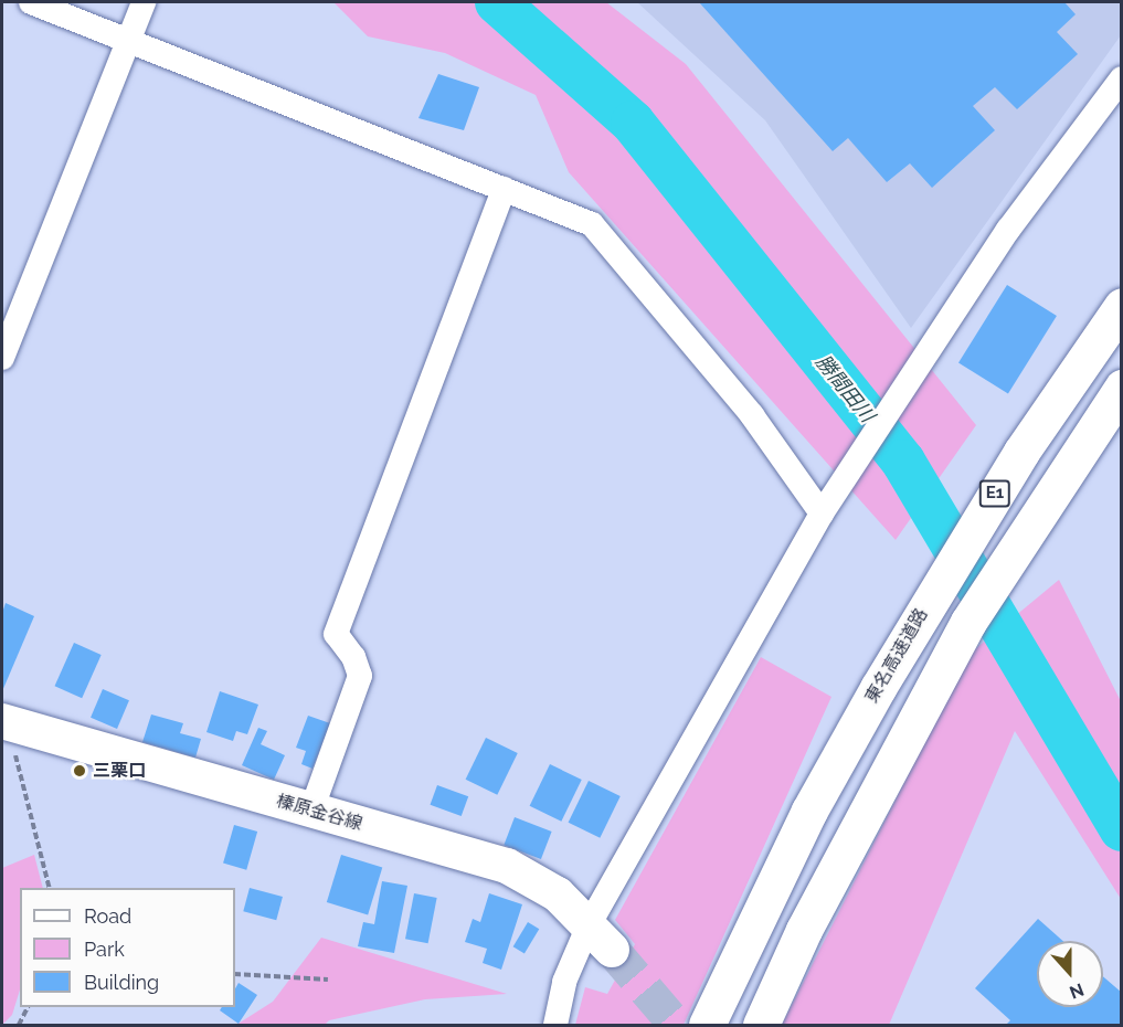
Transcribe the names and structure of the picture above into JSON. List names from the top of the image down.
{
  "streets": {
    "highway": ["E1", "東名高速道路"],
    "main road": ["榛原金谷線"]
  },
  "water": ["勝間田川"],
  "places": ["三栗口"],
  "legend": ["Road", "Park", "Building"],
  "north": "bottom"
}
